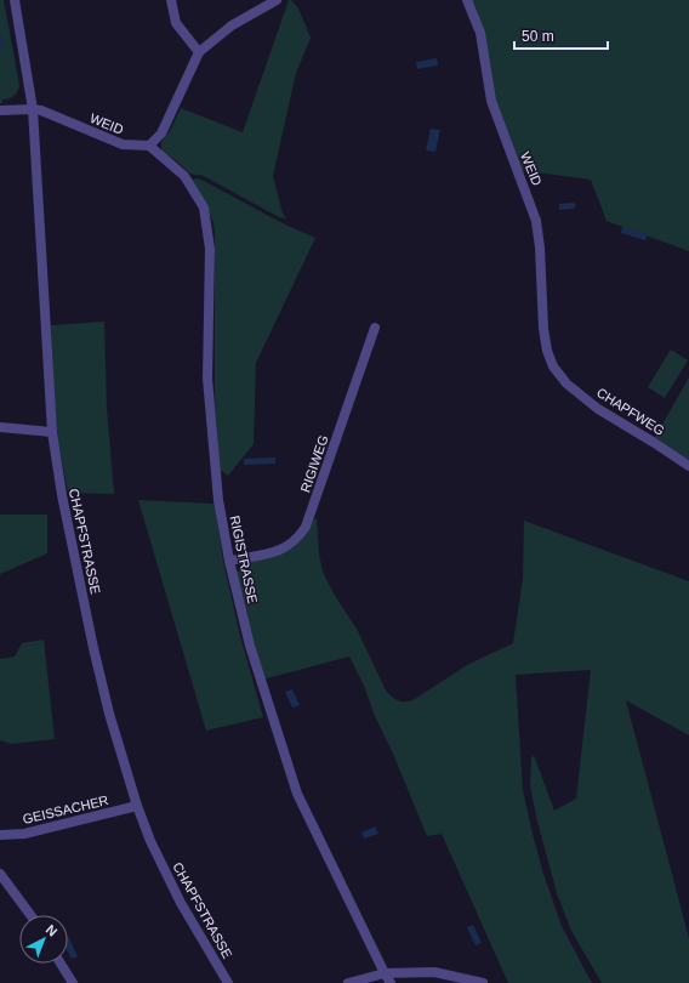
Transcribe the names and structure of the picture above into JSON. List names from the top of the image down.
{
  "streets": {
    "street": [
      "WEID",
      "CHAPFWEG",
      "RIGIWEG",
      "CHAPFSTRASSE",
      "RIGISTRASSE",
      "GEISSACHER"
    ]
  },
  "crossings": [
    ["WEID", "CHAPFWEG"],
    ["WEID", "CHAPFSTRASSE"],
    ["WEID", "RIGISTRASSE"],
    ["RIGIWEG", "RIGISTRASSE"],
    ["CHAPFSTRASSE", "GEISSACHER"]
  ],
  "scale_bar": "50 m",
  "north": "top right"
}
